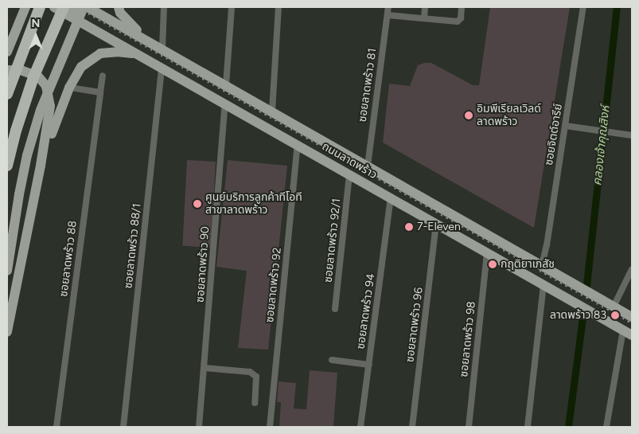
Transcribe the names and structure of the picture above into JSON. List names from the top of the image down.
{
  "streets": {
    "main road": ["ถนนลาดพร้าว"],
    "street": [
      "ซอยลาดพร้าว 81",
      "ซอยจิตต์อารีย์",
      "ซอยลาดพร้าว 92/1",
      "ซอยลาดพร้าว 88/1",
      "ซอยลาดพร้าว 88",
      "ซอยลาดพร้าว 90",
      "ซอยลาดพร้าว 92",
      "ซอยลาดพร้าว 94",
      "ซอยลาดพร้าว 96",
      "ซอยลาดพร้าว 98"
    ]
  },
  "crossings": [
    ["ซอยลาดพร้าว 81", "ถนนลาดพร้าว"],
    ["ซอยจิตต์อารีย์", "ถนนลาดพร้าว"],
    ["ถนนลาดพร้าว", "ซอยลาดพร้าว 92/1"],
    ["ถนนลาดพร้าว", "ซอยลาดพร้าว 88/1"],
    ["ถนนลาดพร้าว", "ซอยลาดพร้าว 90"],
    ["ถนนลาดพร้าว", "ซอยลาดพร้าว 92"],
    ["ถนนลาดพร้าว", "ซอยลาดพร้าว 94"],
    ["ถนนลาดพร้าว", "ซอยลาดพร้าว 96"],
    ["ถนนลาดพร้าว", "ซอยลาดพร้าว 98"]
  ],
  "water": ["คลองเจ้าคุณสิงห์"],
  "places": [
    "อิมพีเรียลเวิลด์ ลาดพร้าว",
    "ศูนย์บริการลูกค้าทีโอที สาขาลาดพร้าว",
    "7-Eleven",
    "กฤติยาเภสัช",
    "ลาดพร้าว 83"
  ],
  "north": "top"
}
